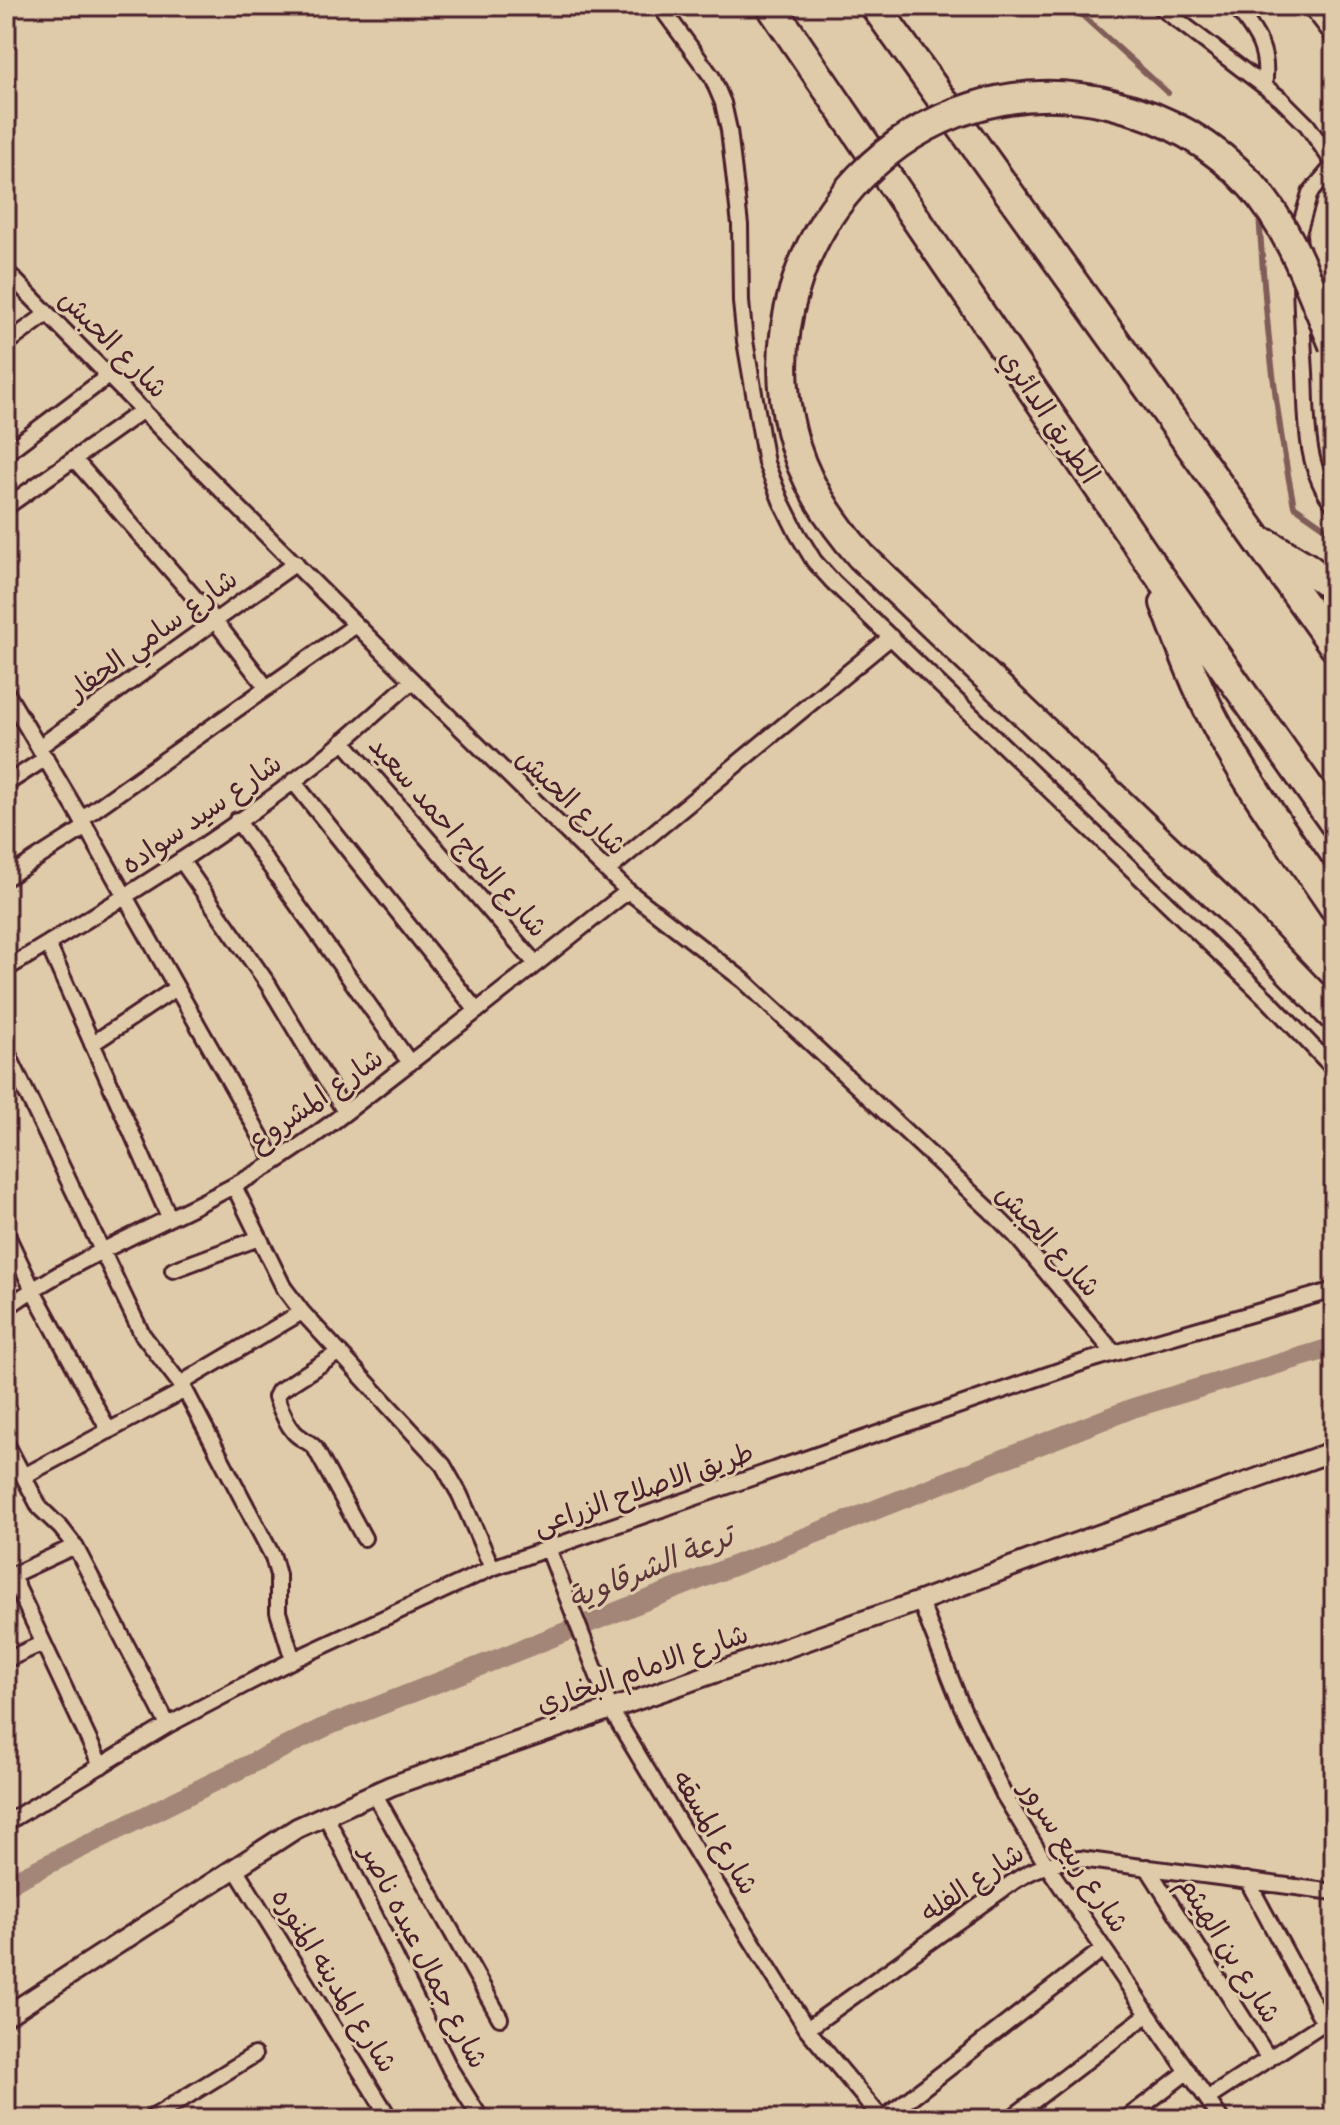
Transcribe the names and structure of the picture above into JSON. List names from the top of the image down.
{
  "streets": {
    "highway": ["الطريق الدائري"],
    "street": [
      "شارع الحبش",
      "شارع سامي الحفار",
      "شارع سيد سواده",
      "شارع الحاج احمد سعيد",
      "شارع المشروع",
      "طريق الاصلاح الزراعى",
      "شارع الامام البخاري",
      "شارع المسقه",
      "شارع ربيع سرور",
      "شارع الفله",
      "شارع بن الهيثم",
      "شارع جمال عبده ناصر",
      "شارع المدينه المنوره"
    ]
  },
  "crossings": [
    ["شارع الحبش", "شارع سامي الحفار"],
    ["شارع الحبش", "شارع سيد سواده"],
    ["شارع الحبش", "شارع المشروع"],
    ["شارع الحبش", "طريق الاصلاح الزراعى"],
    ["شارع سيد سواده", "شارع الحاج احمد سعيد"],
    ["شارع الحاج احمد سعيد", "شارع المشروع"],
    ["طريق الاصلاح الزراعى", "شارع المسقه"],
    ["شارع الامام البخاري", "شارع المسقه"],
    ["شارع الامام البخاري", "شارع ربيع سرور"],
    ["شارع الامام البخاري", "شارع جمال عبده ناصر"],
    ["شارع الامام البخاري", "شارع المدينه المنوره"],
    ["شارع المسقه", "شارع الفله"],
    ["شارع ربيع سرور", "شارع الفله"],
    ["شارع الفله", "شارع بن الهيثم"]
  ],
  "water": ["ترعة الشرقاوية"]
}
